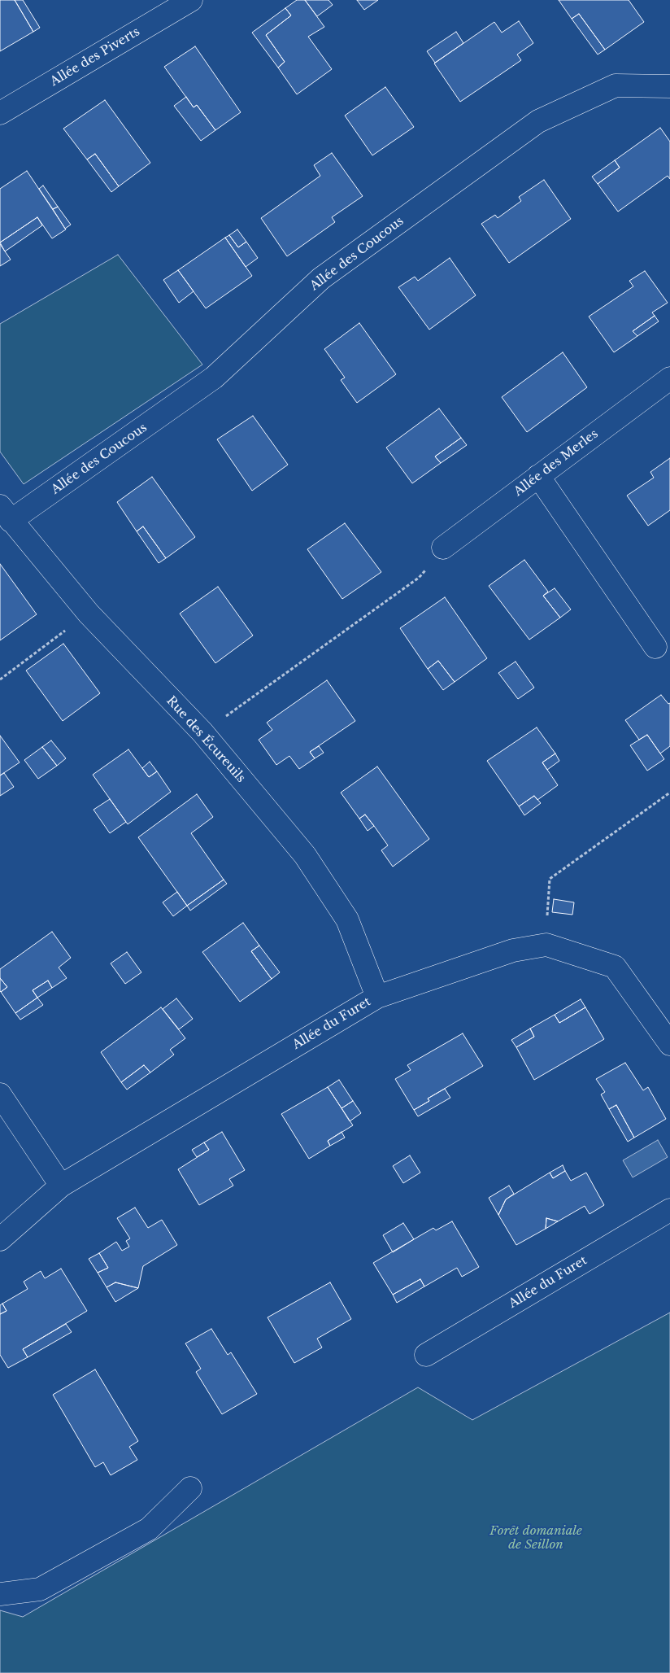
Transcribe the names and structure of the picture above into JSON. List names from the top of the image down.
{
  "streets": {
    "street": [
      "Allée des Piverts",
      "Allée des Coucous",
      "Allée des Merles",
      "Rue des Écureuils",
      "Allée du Furet"
    ]
  },
  "crossings": [
    ["Allée des Coucous", "Rue des Écureuils"],
    ["Rue des Écureuils", "Allée du Furet"]
  ],
  "parks": ["Forêt domaniale de Seillon"]
}
